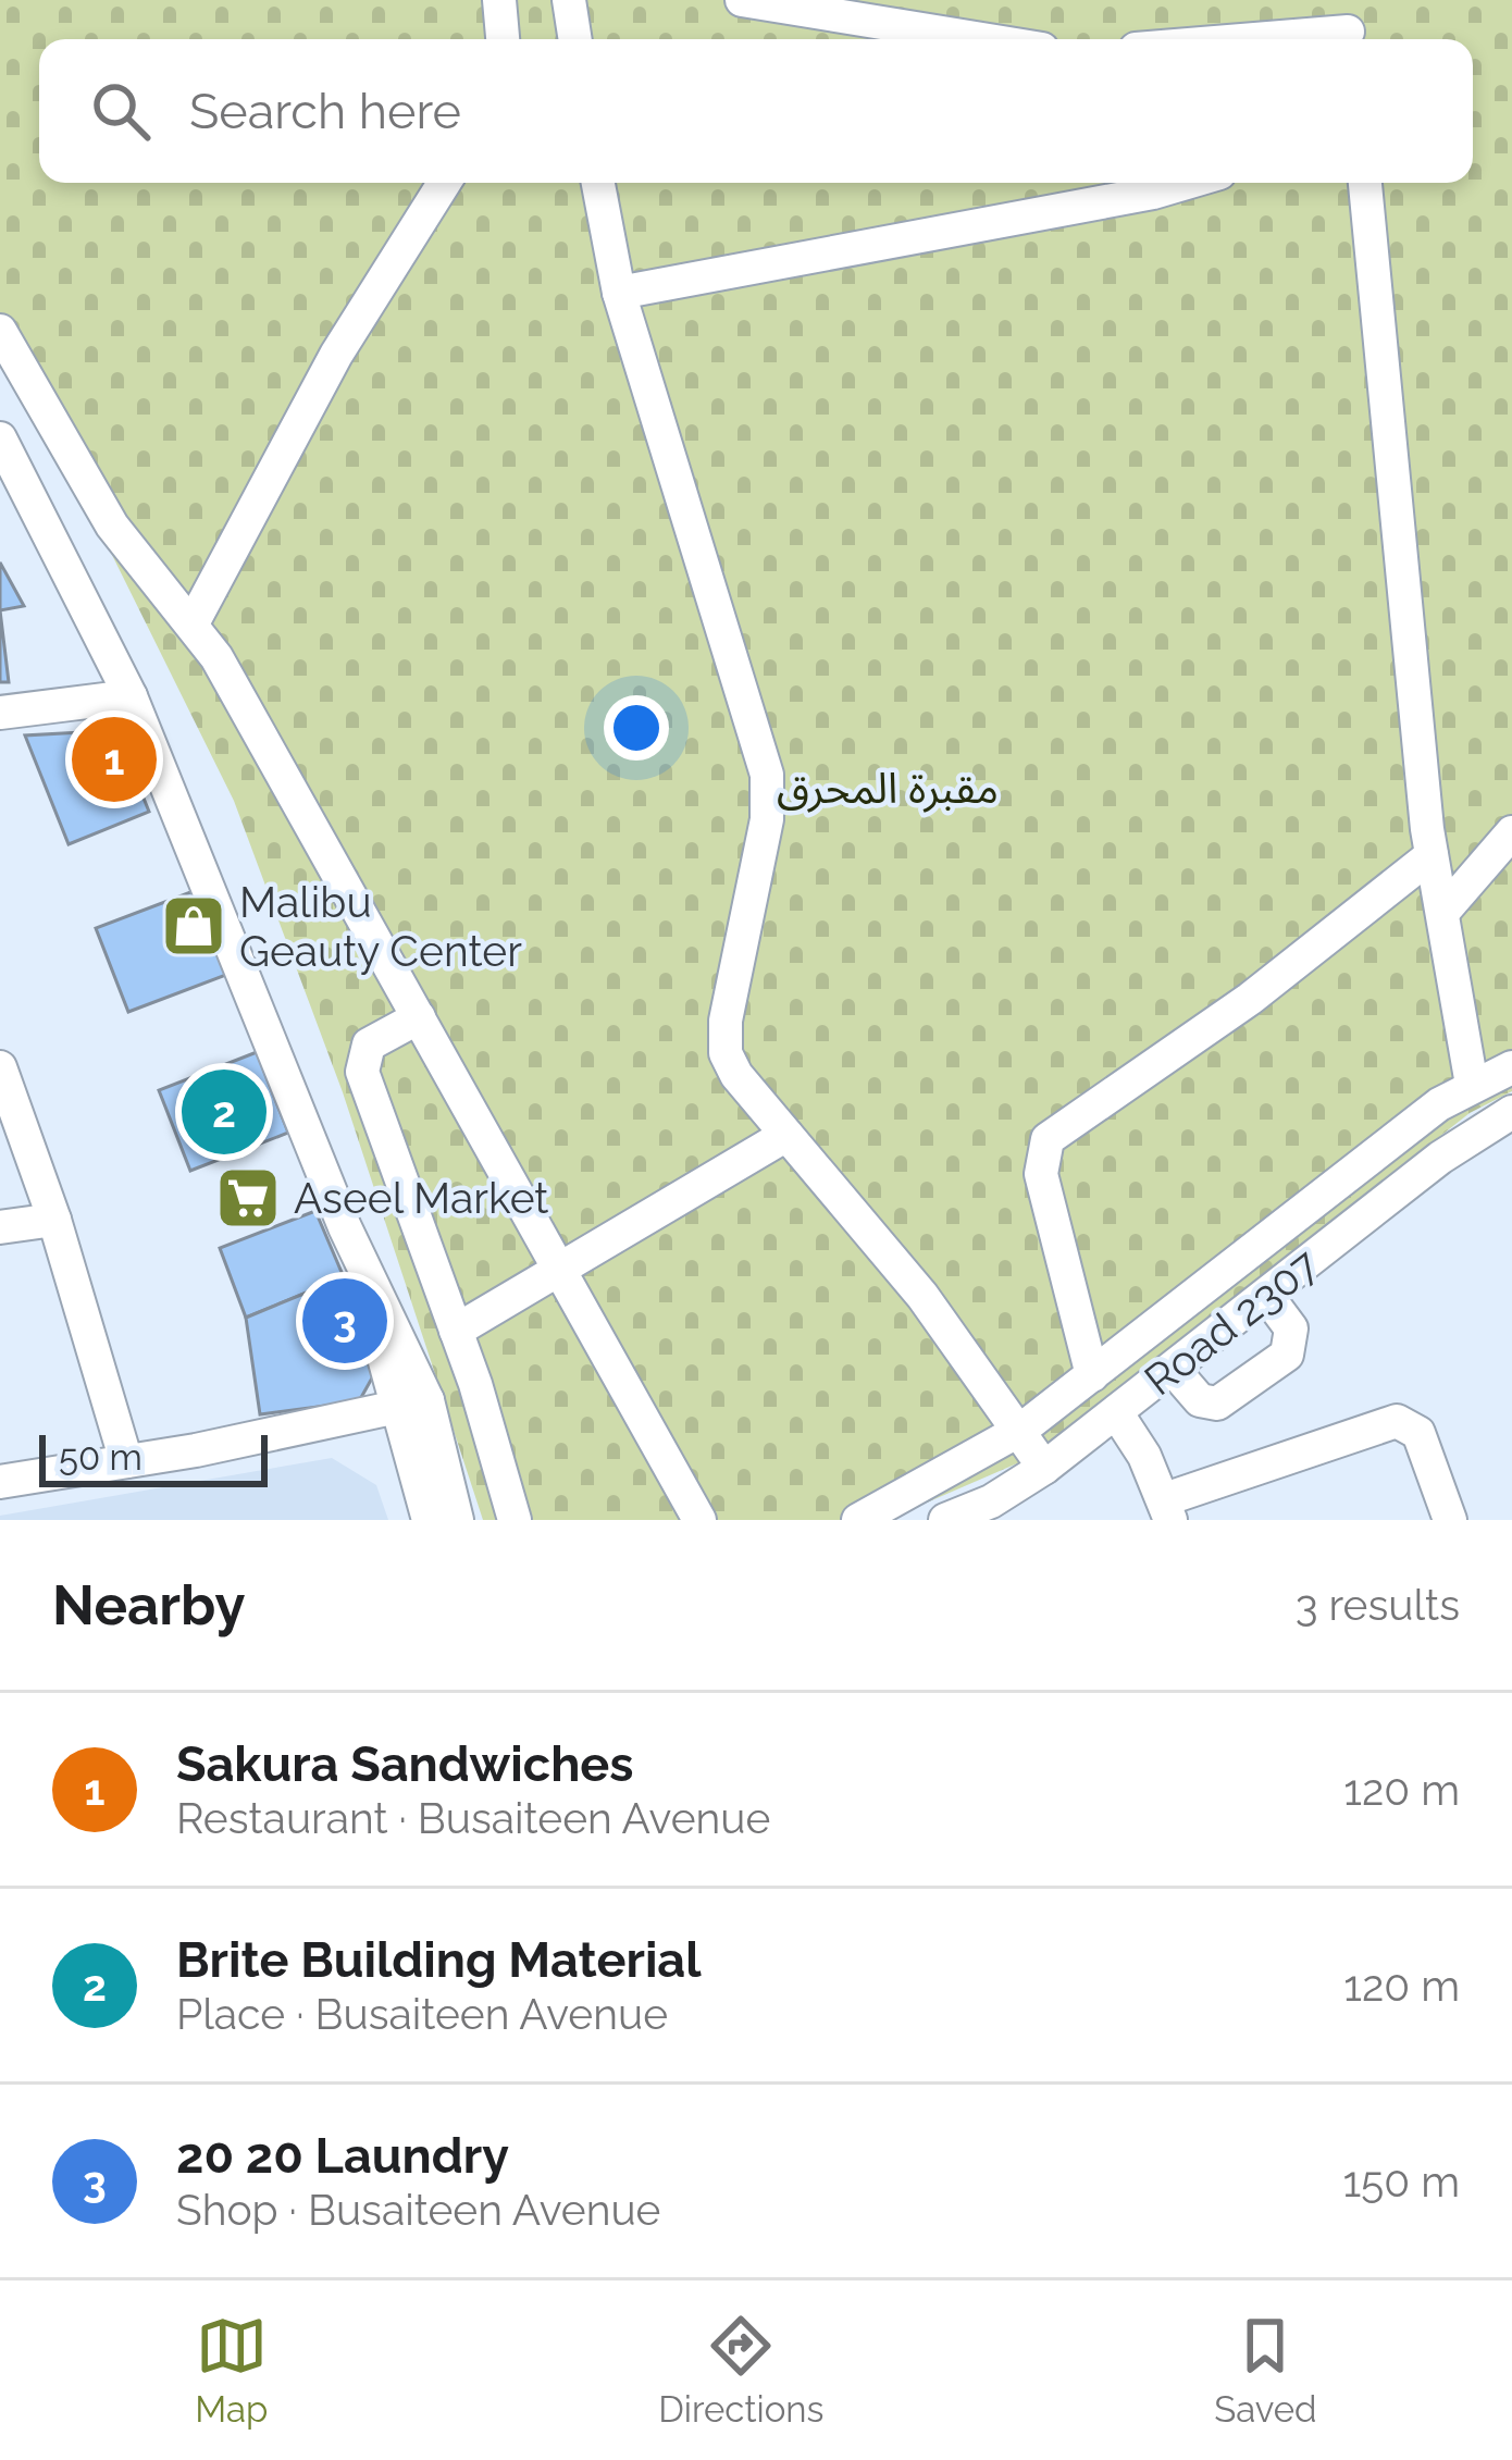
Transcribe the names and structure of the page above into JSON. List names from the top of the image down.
{
  "streets": {
    "street": ["Road 2307"]
  },
  "parks": ["مقبرة المحرق"],
  "places": {
    "shop": ["Malibu Geauty Center"],
    "supermarket": ["Aseel Market"]
  },
  "scale_bar": "50 m",
  "page": {
    "search": "Search here",
    "pins": ["1", "2", "3"],
    "scale": "50 m",
    "heading": ["Nearby", "3 results"],
    "list": [
      {
        "mark": "1",
        "name": "Sakura Sandwiches",
        "note": "Restaurant · Busaiteen Avenue",
        "value": "120 m"
      },
      {
        "mark": "2",
        "name": "Brite Building Material",
        "note": "Place · Busaiteen Avenue",
        "value": "120 m"
      },
      {
        "mark": "3",
        "name": "20 20 Laundry",
        "note": "Shop · Busaiteen Avenue",
        "value": "150 m"
      }
    ],
    "nav": ["Map", "Directions", "Saved"]
  }
}
